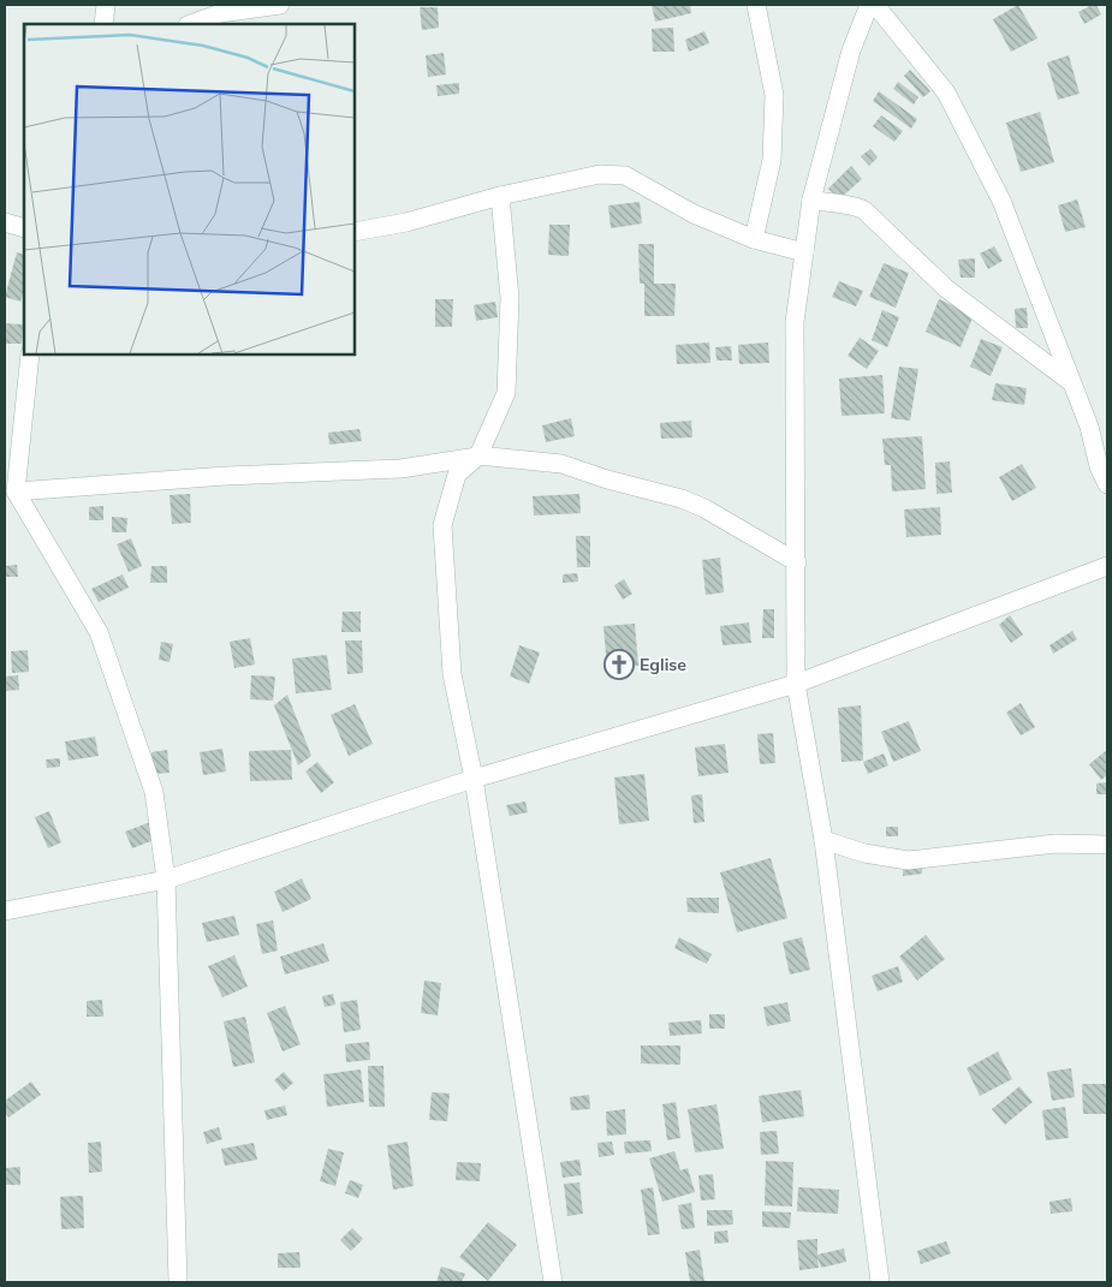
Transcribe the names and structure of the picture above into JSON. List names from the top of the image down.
{
  "places": {
    "church": ["Eglise"]
  }
}
